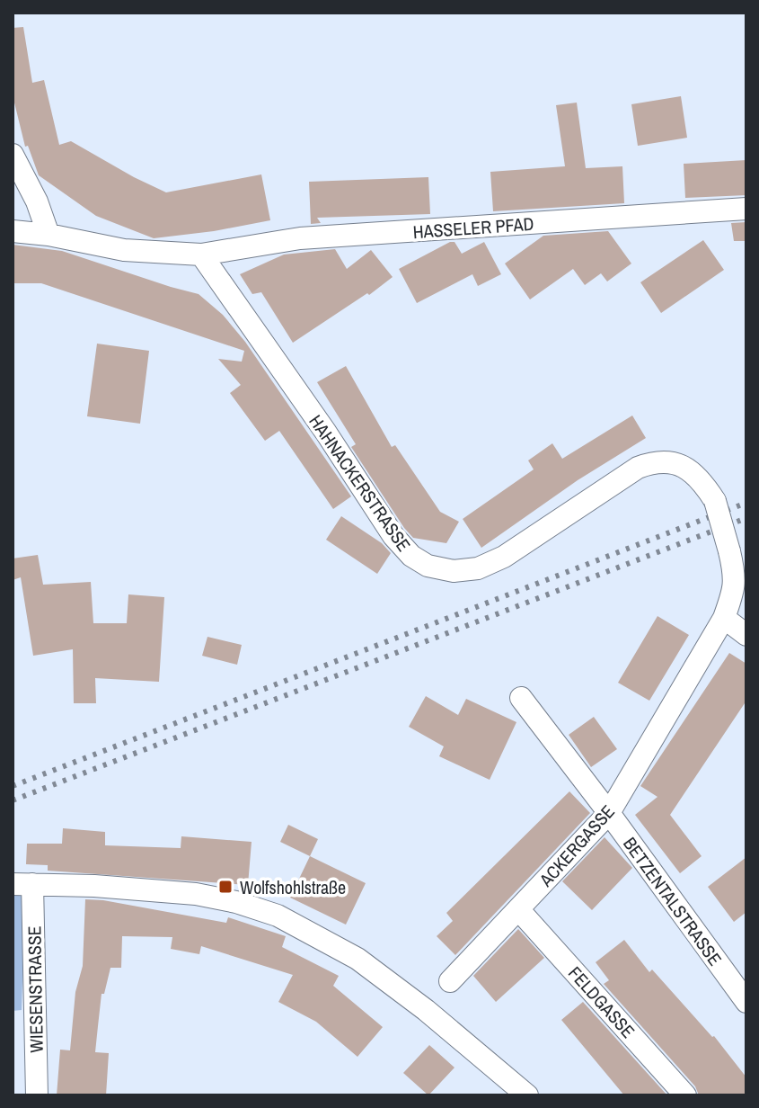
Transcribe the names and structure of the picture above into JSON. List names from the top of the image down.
{
  "streets": {
    "street": [
      "HASSELER PFAD",
      "HAHNACKERSTRASSE",
      "ACKERGASSE",
      "BETZENTALSTRASSE",
      "WIESENSTRASSE",
      "FELDGASSE"
    ]
  },
  "crossings": [
    ["HASSELER PFAD", "HAHNACKERSTRASSE"],
    ["HAHNACKERSTRASSE", "ACKERGASSE"],
    ["ACKERGASSE", "BETZENTALSTRASSE"],
    ["ACKERGASSE", "FELDGASSE"]
  ],
  "places": {
    "transit": ["Wolfshohlstraße"]
  }
}
